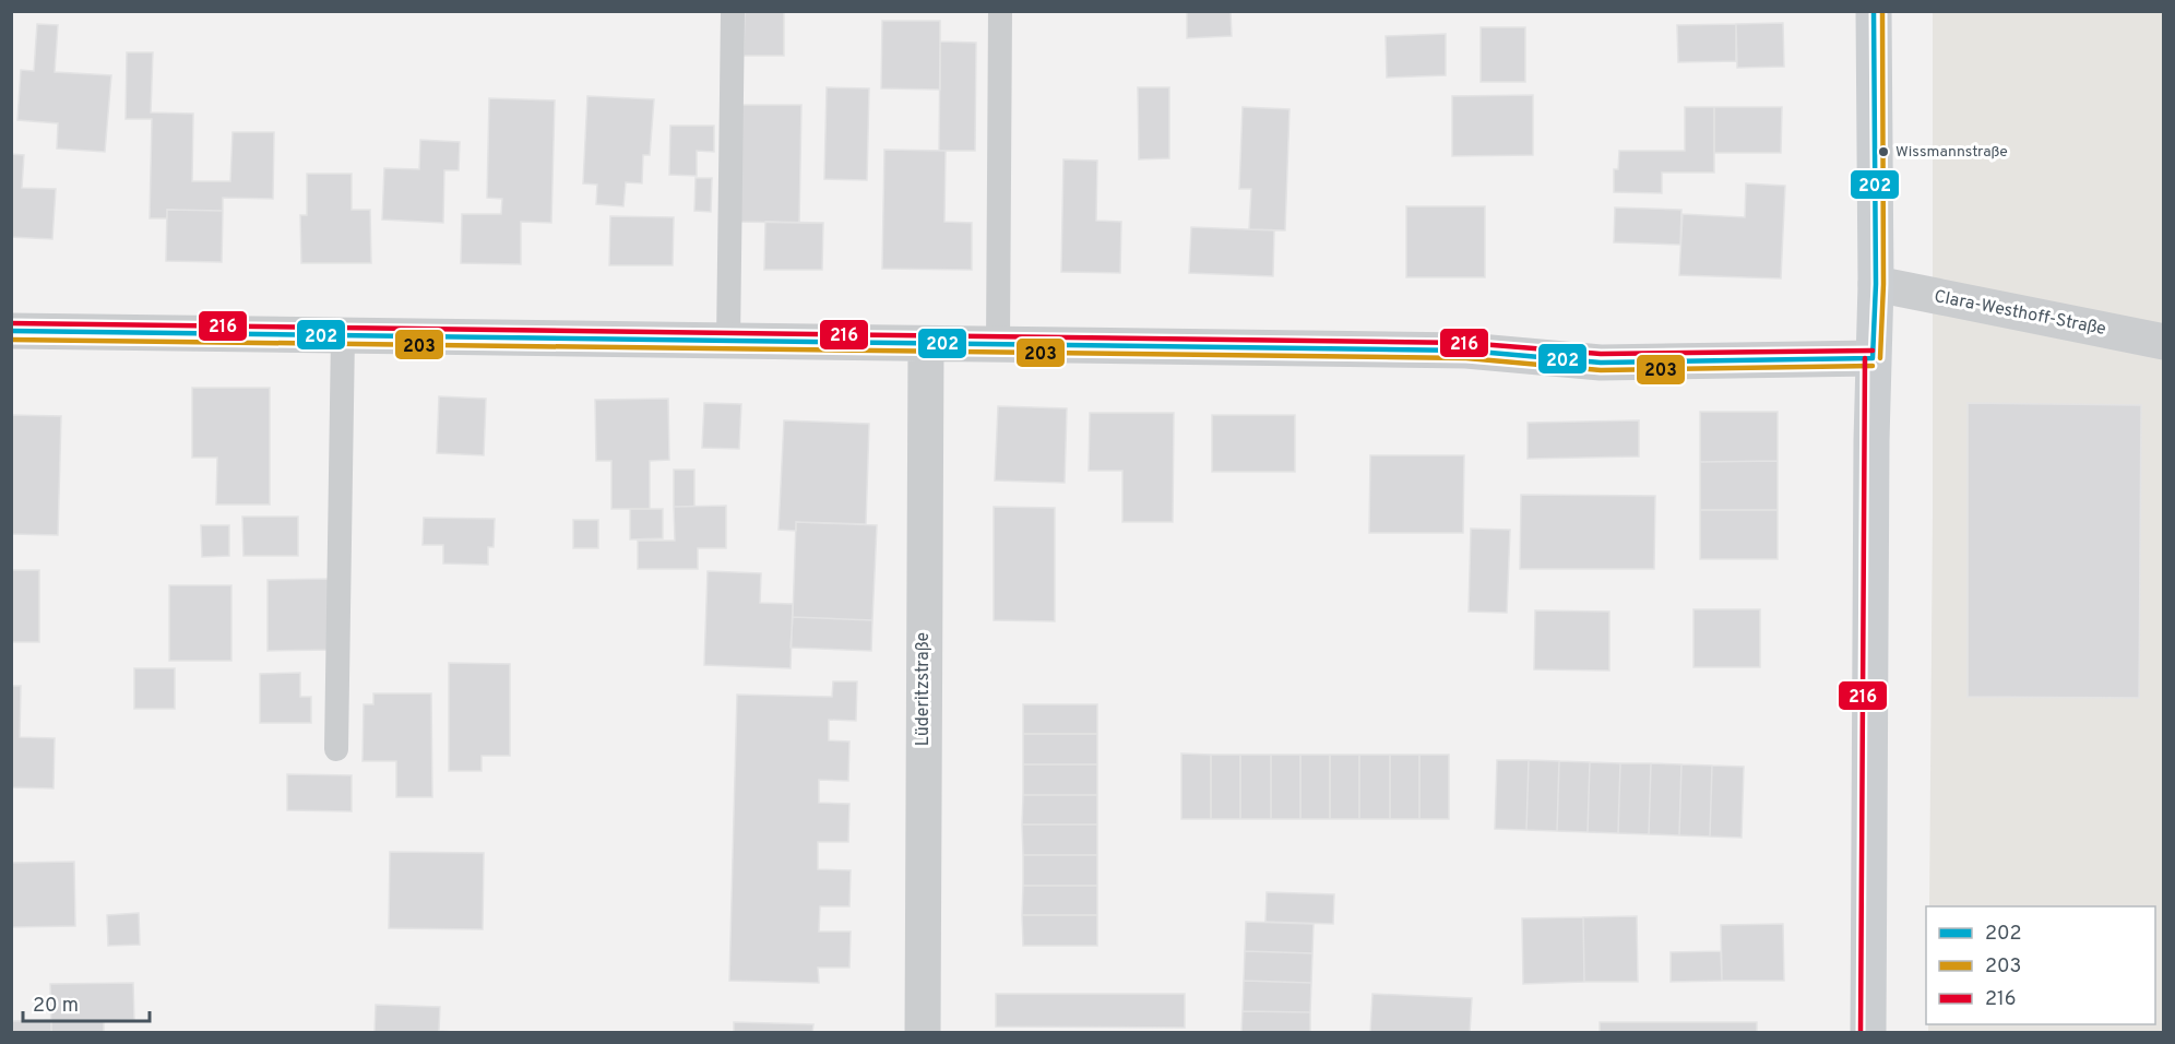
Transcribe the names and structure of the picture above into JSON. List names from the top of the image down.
{
  "streets": {
    "street": ["Clara-Westhoff-Straße", "Lüderitzstraße"]
  },
  "places": ["Wissmannstraße"],
  "lines": ["transit line 202", "transit line 203", "transit line 216"],
  "legend": ["202", "203", "216"],
  "scale_bar": "20 m"
}
